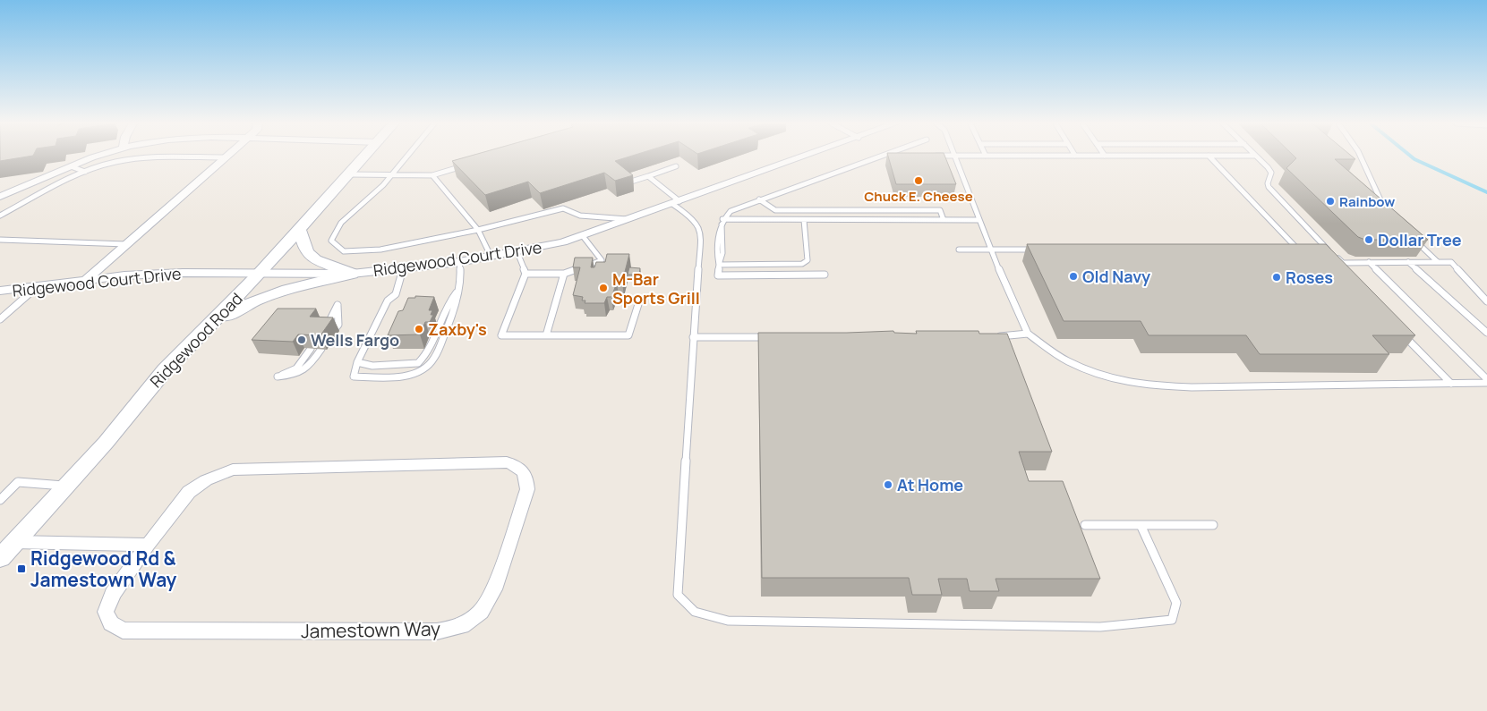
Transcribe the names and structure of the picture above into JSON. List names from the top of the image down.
{
  "streets": {
    "street": ["Ridgewood Court Drive", "Ridgewood Road", "Jamestown Way"]
  },
  "crossings": [
    ["Ridgewood Court Drive", "Ridgewood Road"]
  ],
  "places": {
    "other": [
      "Chuck E. Cheese",
      "Rainbow",
      "Dollar Tree",
      "Old Navy",
      "Roses",
      "M-Bar Sports Grill",
      "Zaxby's",
      "Wells Fargo",
      "At Home"
    ],
    "transit": ["Ridgewood Rd & Jamestown Way"]
  }
}
